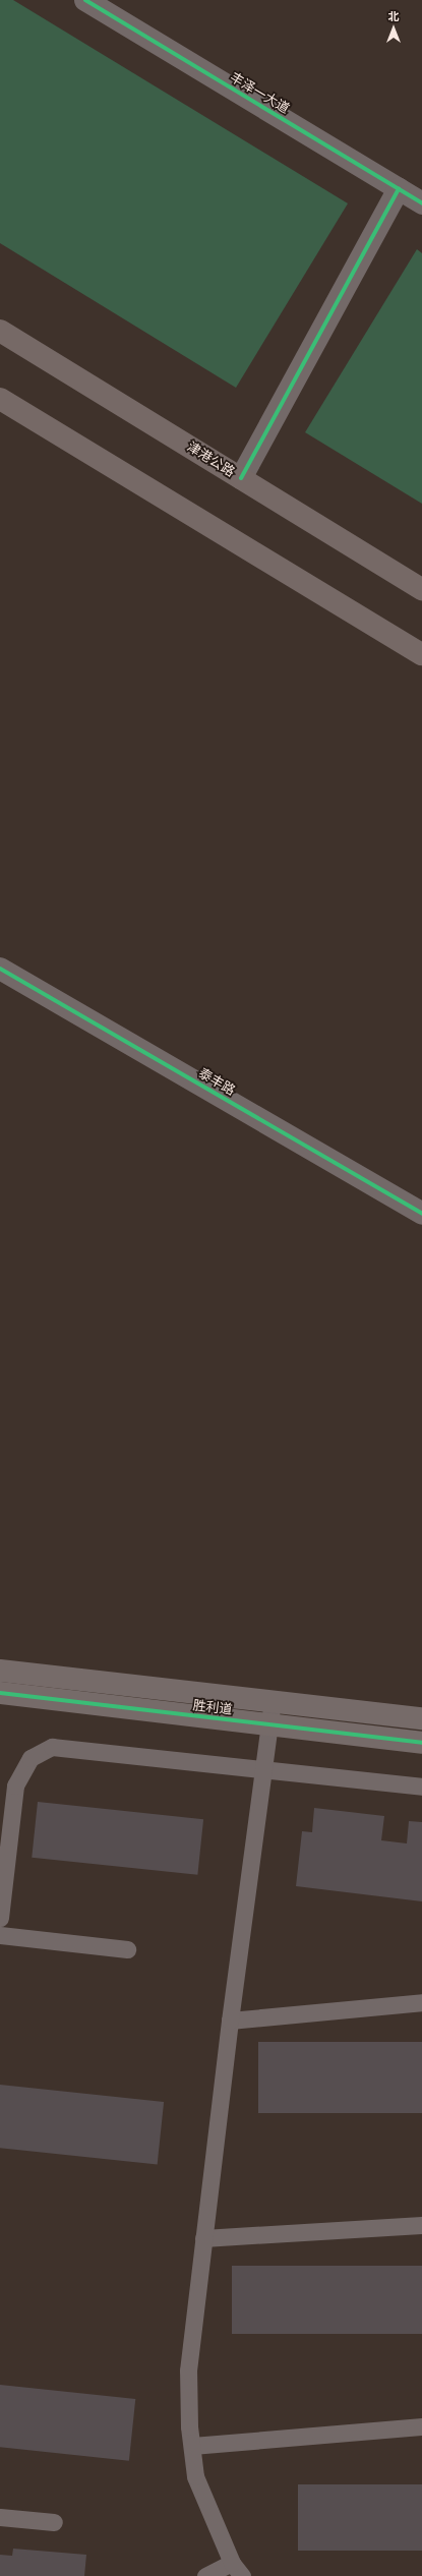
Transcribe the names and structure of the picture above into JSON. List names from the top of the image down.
{
  "streets": {
    "main road": ["津港公路"],
    "street": ["丰泽一大道", "泰丰路", "胜利道"]
  },
  "north": "top"
}
